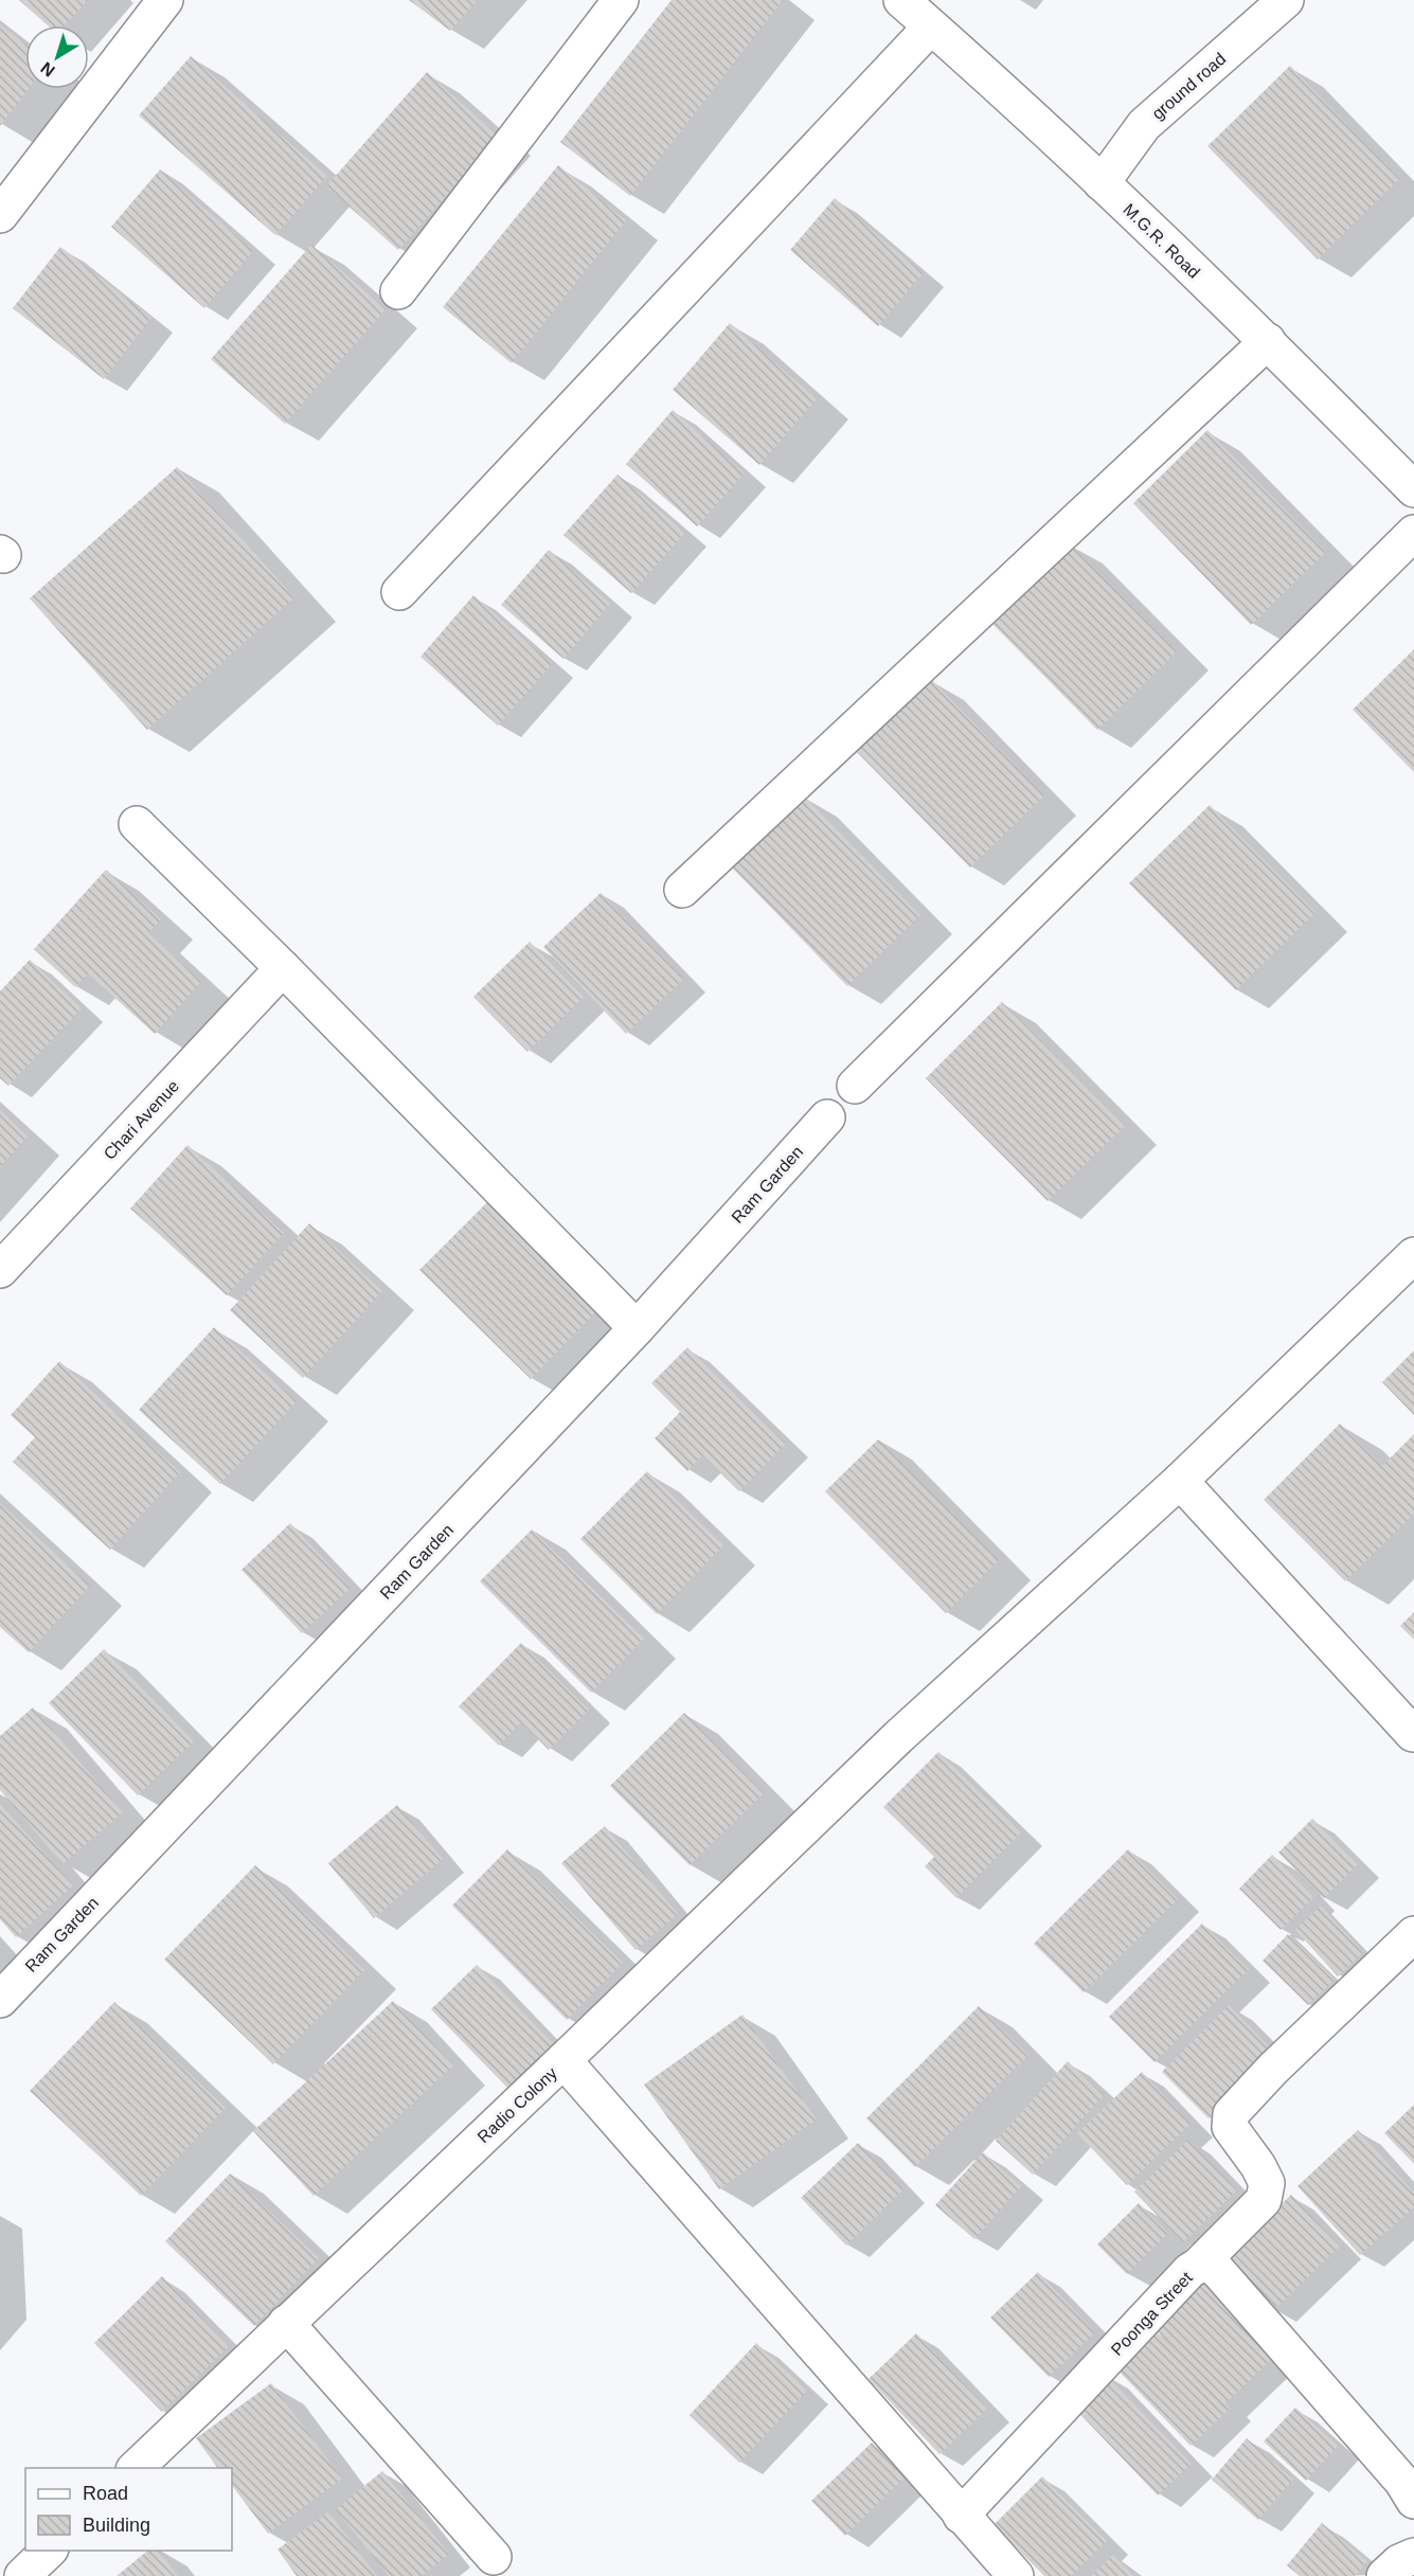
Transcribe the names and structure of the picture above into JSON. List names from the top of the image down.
{
  "streets": {
    "street": [
      "ground road",
      "M.G.R. Road",
      "Chari Avenue",
      "Ram Garden",
      "Radio Colony",
      "Poonga Street"
    ]
  },
  "crossings": [
    ["ground road", "M.G.R. Road"]
  ],
  "legend": ["Road", "Building"],
  "north": "bottom left"
}
